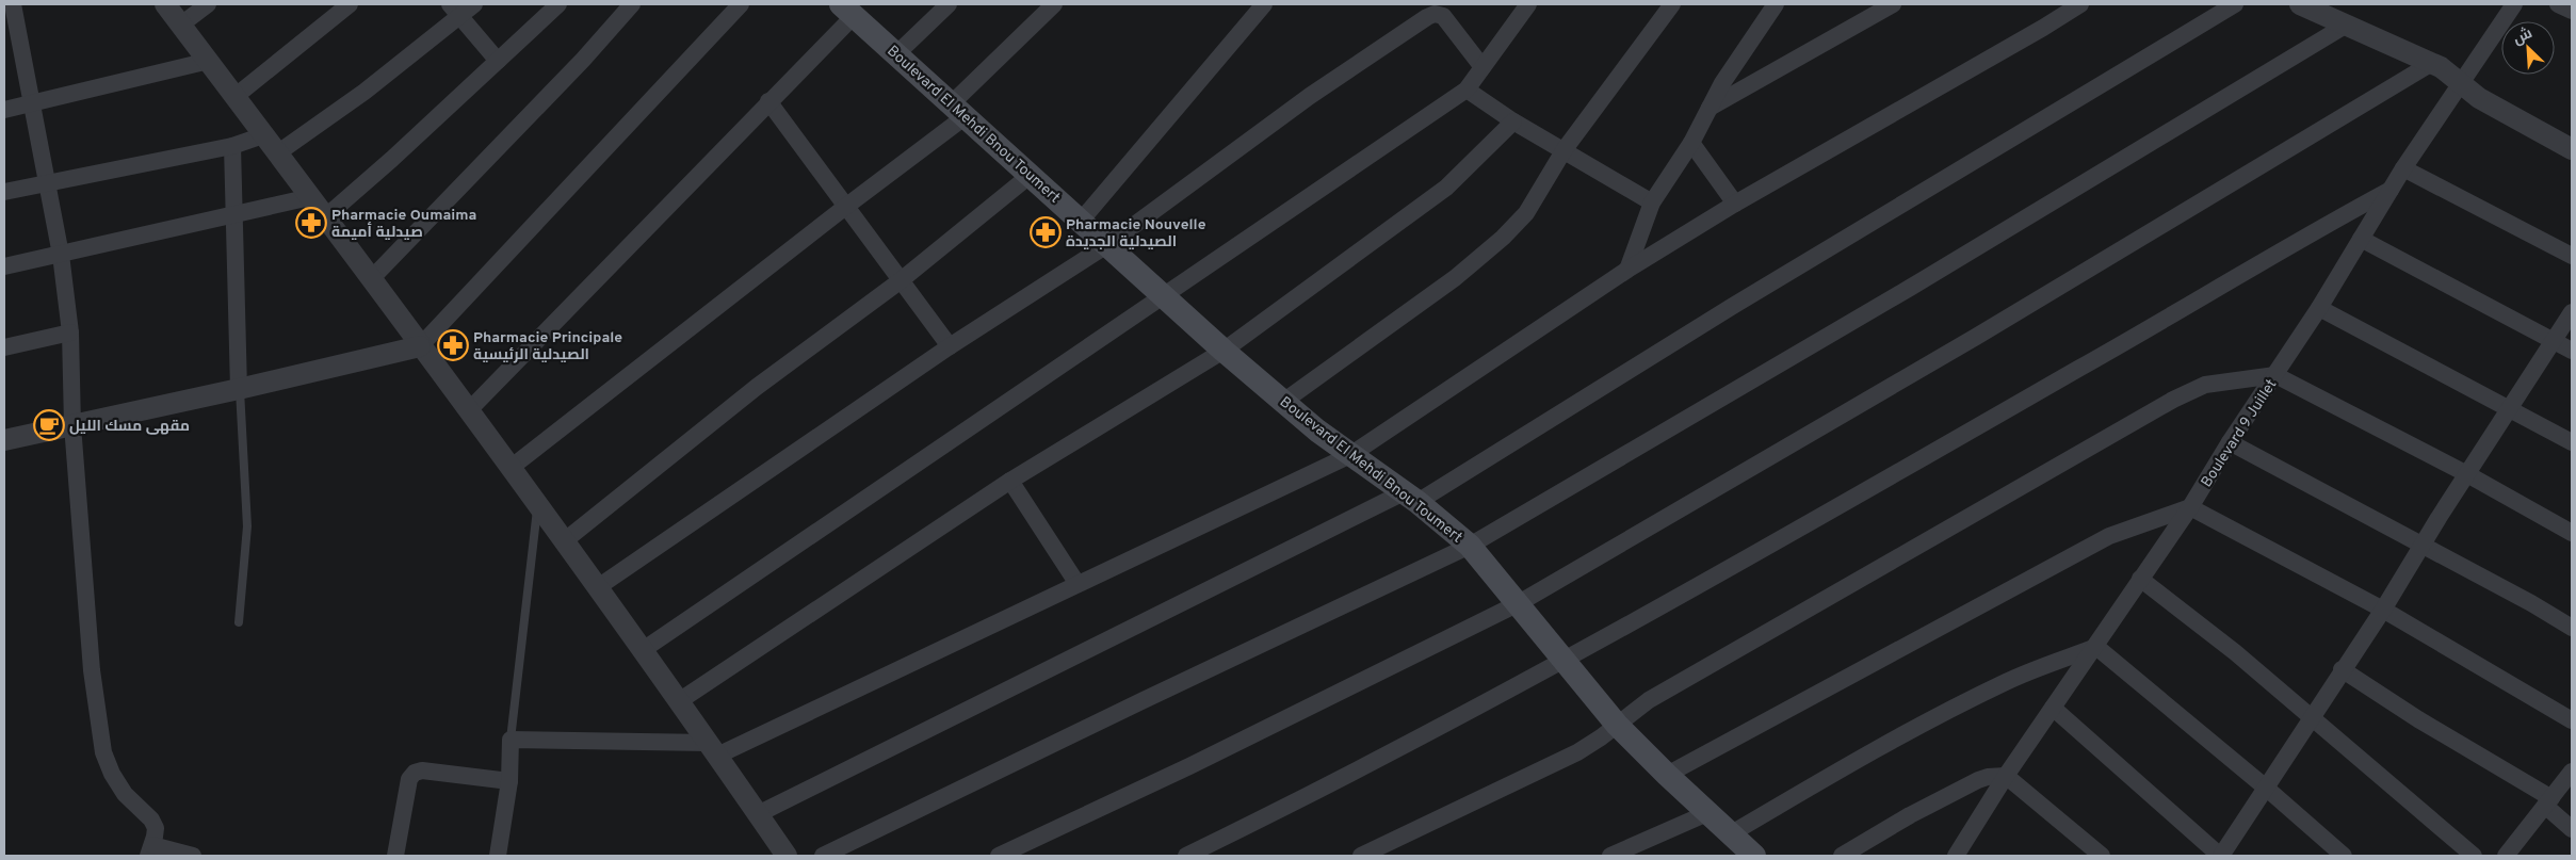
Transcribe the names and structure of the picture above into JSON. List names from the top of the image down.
{
  "streets": {
    "main road": ["Boulevard El Mehdi Bnou Toumert"],
    "street": ["Boulevard 9 Juillet"]
  },
  "places": {
    "pharmacy": ["Pharmacie Oumaima صيدلية أميمة", "Pharmacie Nouvelle الصيدلية الجديدة", "Pharmacie Principale الصيدلية الرئيسية"],
    "cafe": ["مقهى مسك الليل"]
  },
  "north": "top left"
}
